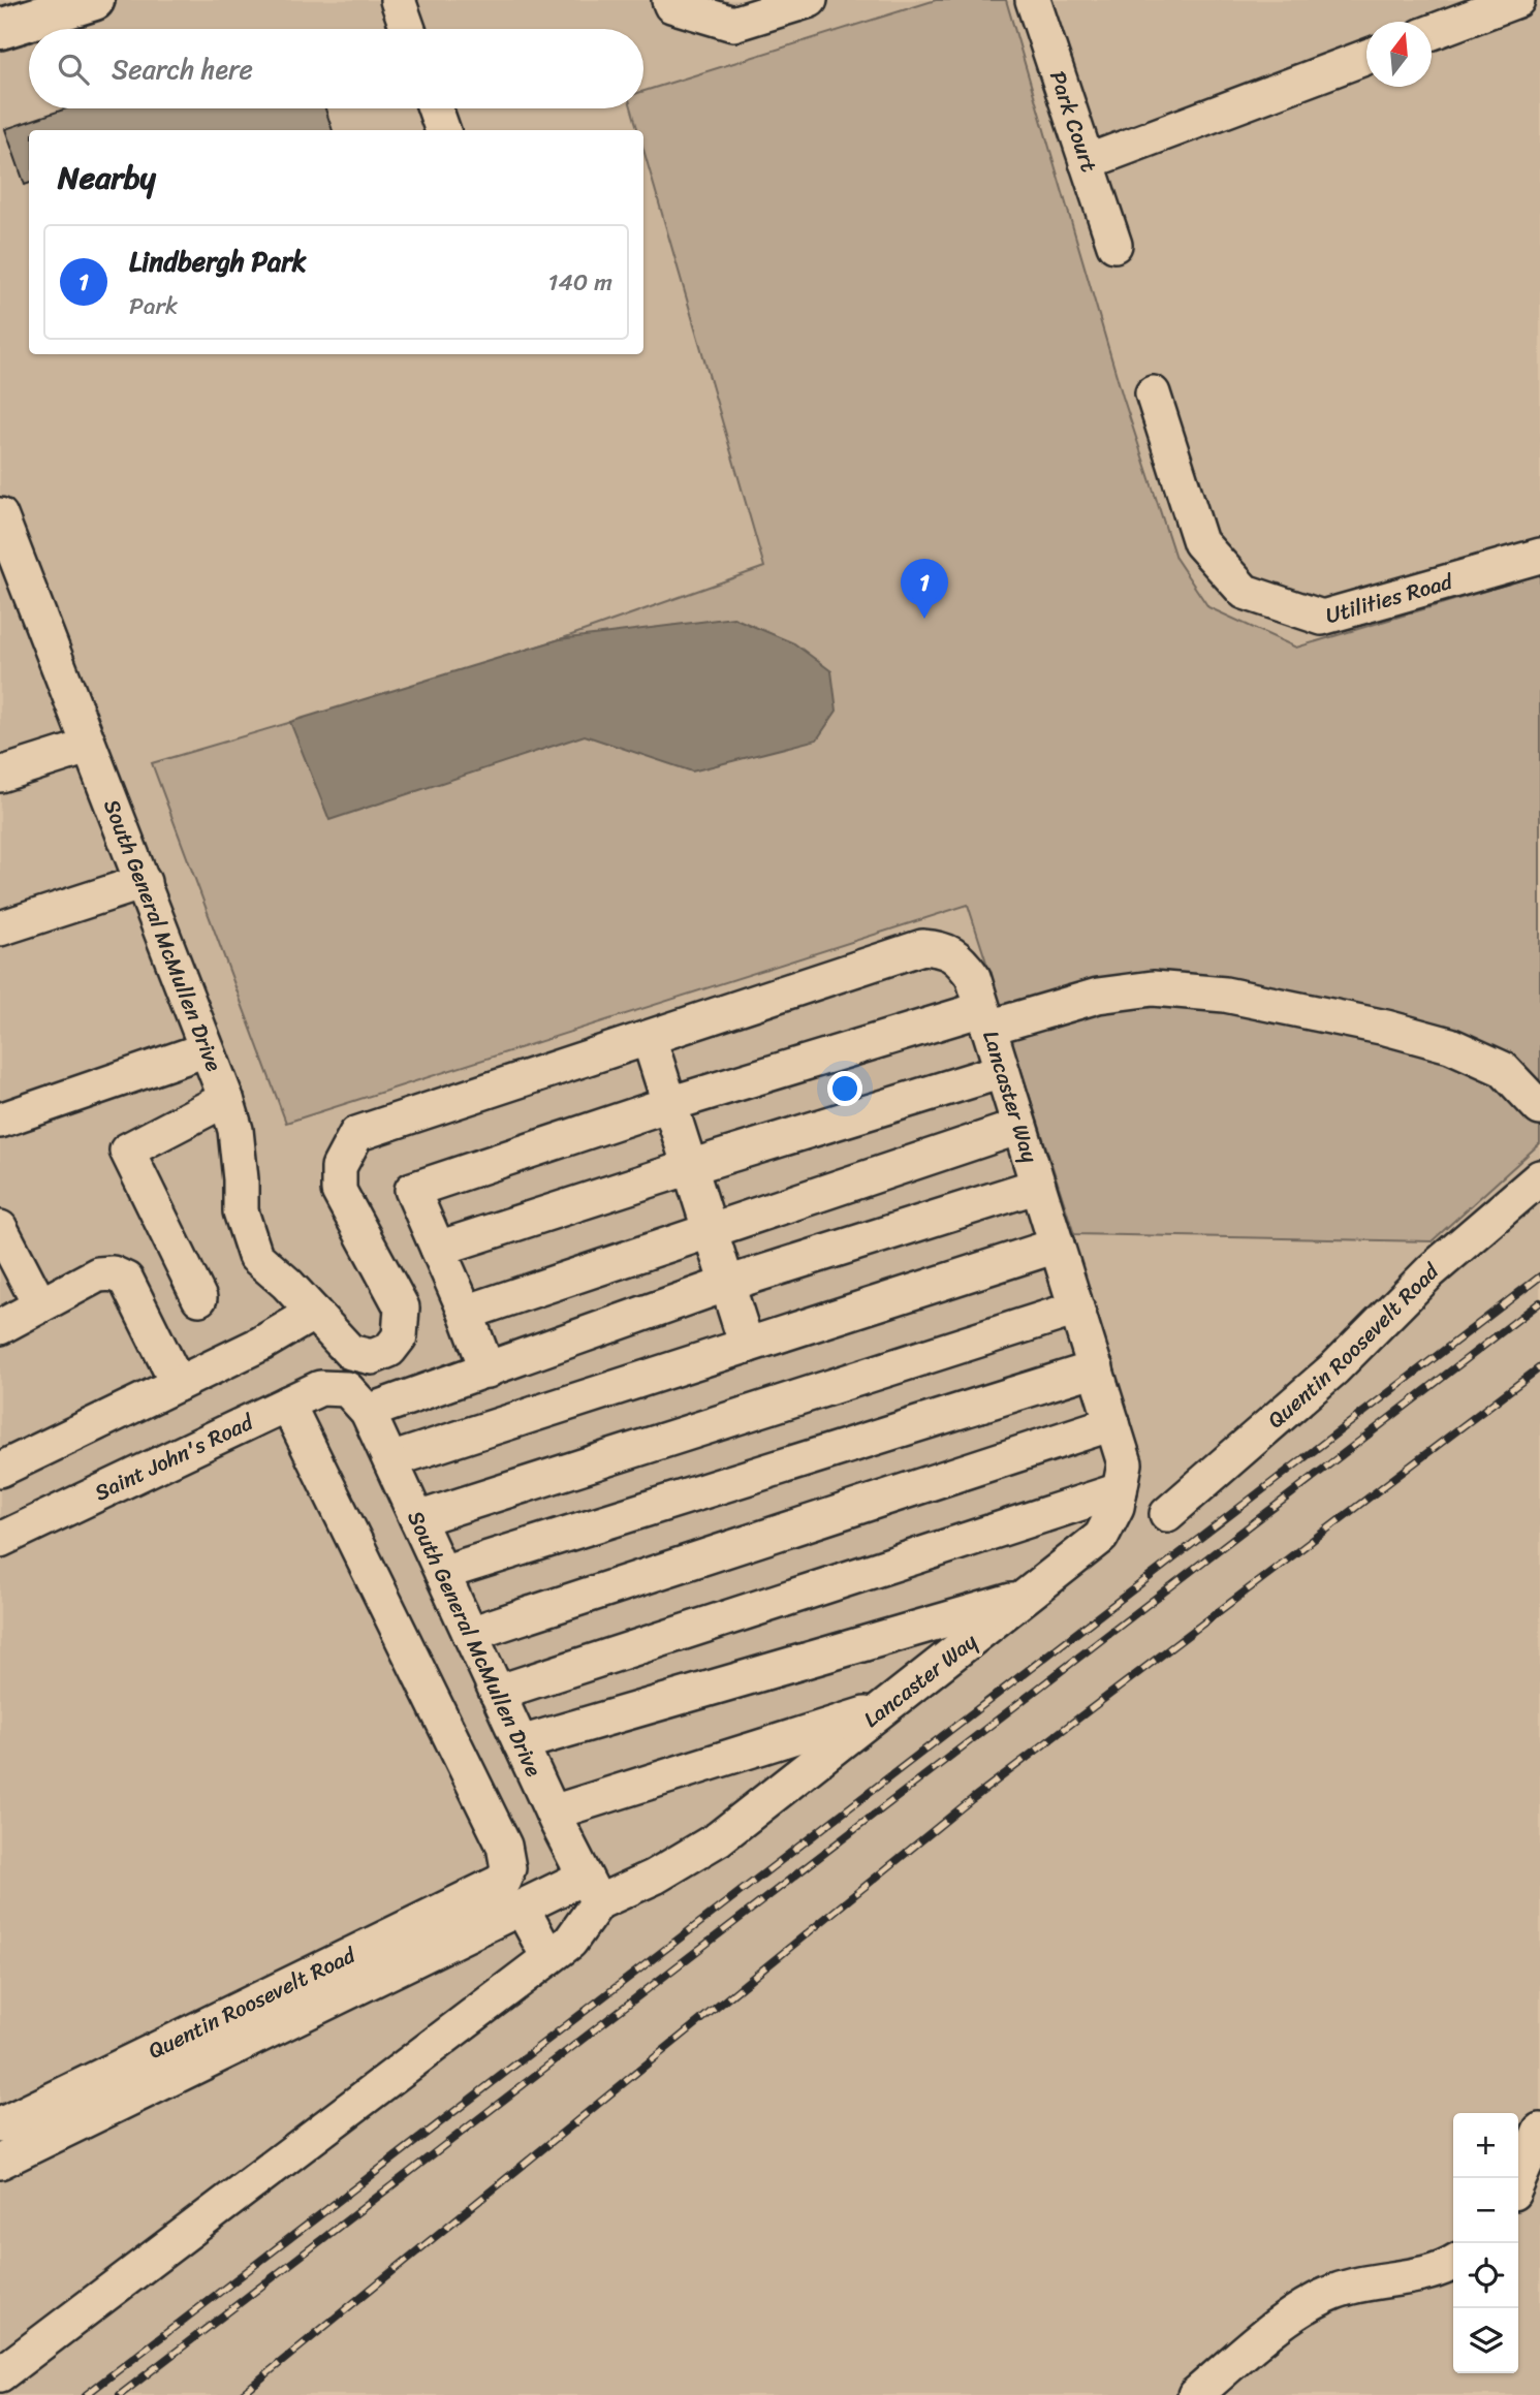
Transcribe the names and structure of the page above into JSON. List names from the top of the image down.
{
  "streets": {
    "street": [
      "Park Court",
      "Utilities Road",
      "South General McMullen Drive",
      "Lancaster Way",
      "Quentin Roosevelt Road",
      "Saint John's Road"
    ]
  },
  "crossings": [
    ["South General McMullen Drive", "Lancaster Way"],
    ["South General McMullen Drive", "Saint John's Road"],
    ["Lancaster Way", "Quentin Roosevelt Road"],
    ["Lancaster Way", "Saint John's Road"]
  ],
  "north": "top",
  "page": {
    "search": "Search here",
    "heading": "Nearby",
    "list": [
      {
        "mark": "1",
        "name": "Lindbergh Park",
        "note": "Park",
        "value": "140 m"
      }
    ],
    "pins": "1",
    "map_buttons": ["+", "−"]
  }
}
